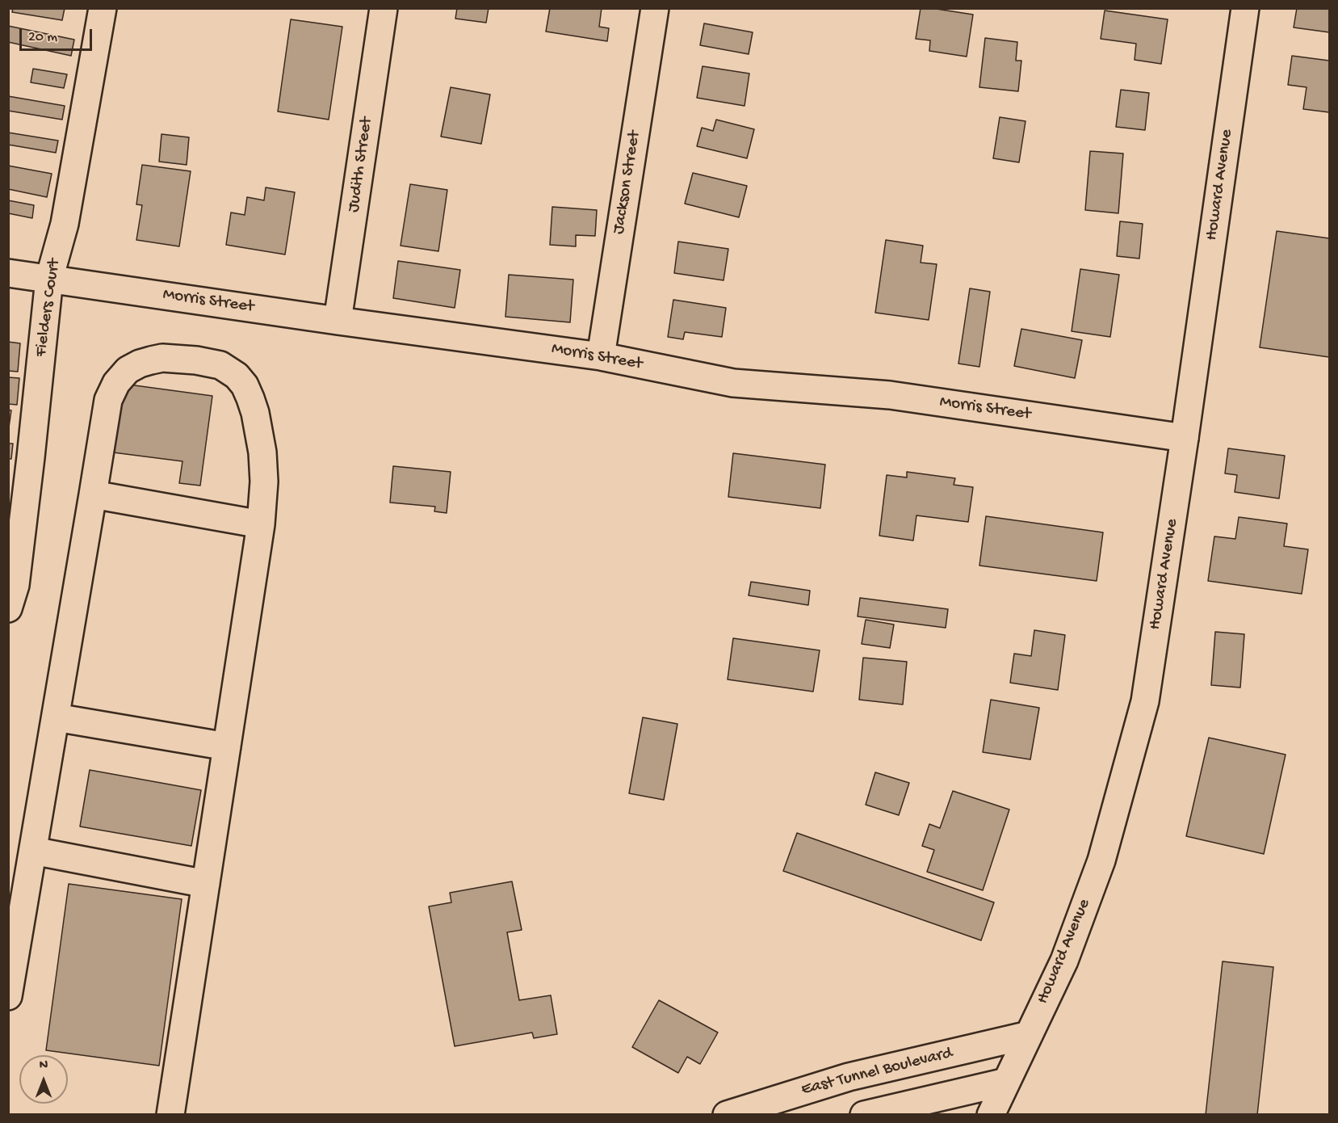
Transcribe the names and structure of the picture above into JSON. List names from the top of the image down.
{
  "streets": {
    "street": [
      "Judith Street",
      "Jackson Street",
      "Howard Avenue",
      "Morris Street",
      "Fielders Court",
      "East Tunnel Boulevard"
    ]
  },
  "crossings": [
    ["Judith Street", "Morris Street"],
    ["Jackson Street", "Morris Street"],
    ["Howard Avenue", "Morris Street"],
    ["Howard Avenue", "East Tunnel Boulevard"],
    ["Morris Street", "Fielders Court"]
  ],
  "scale_bar": "20 m",
  "north": "top"
}
